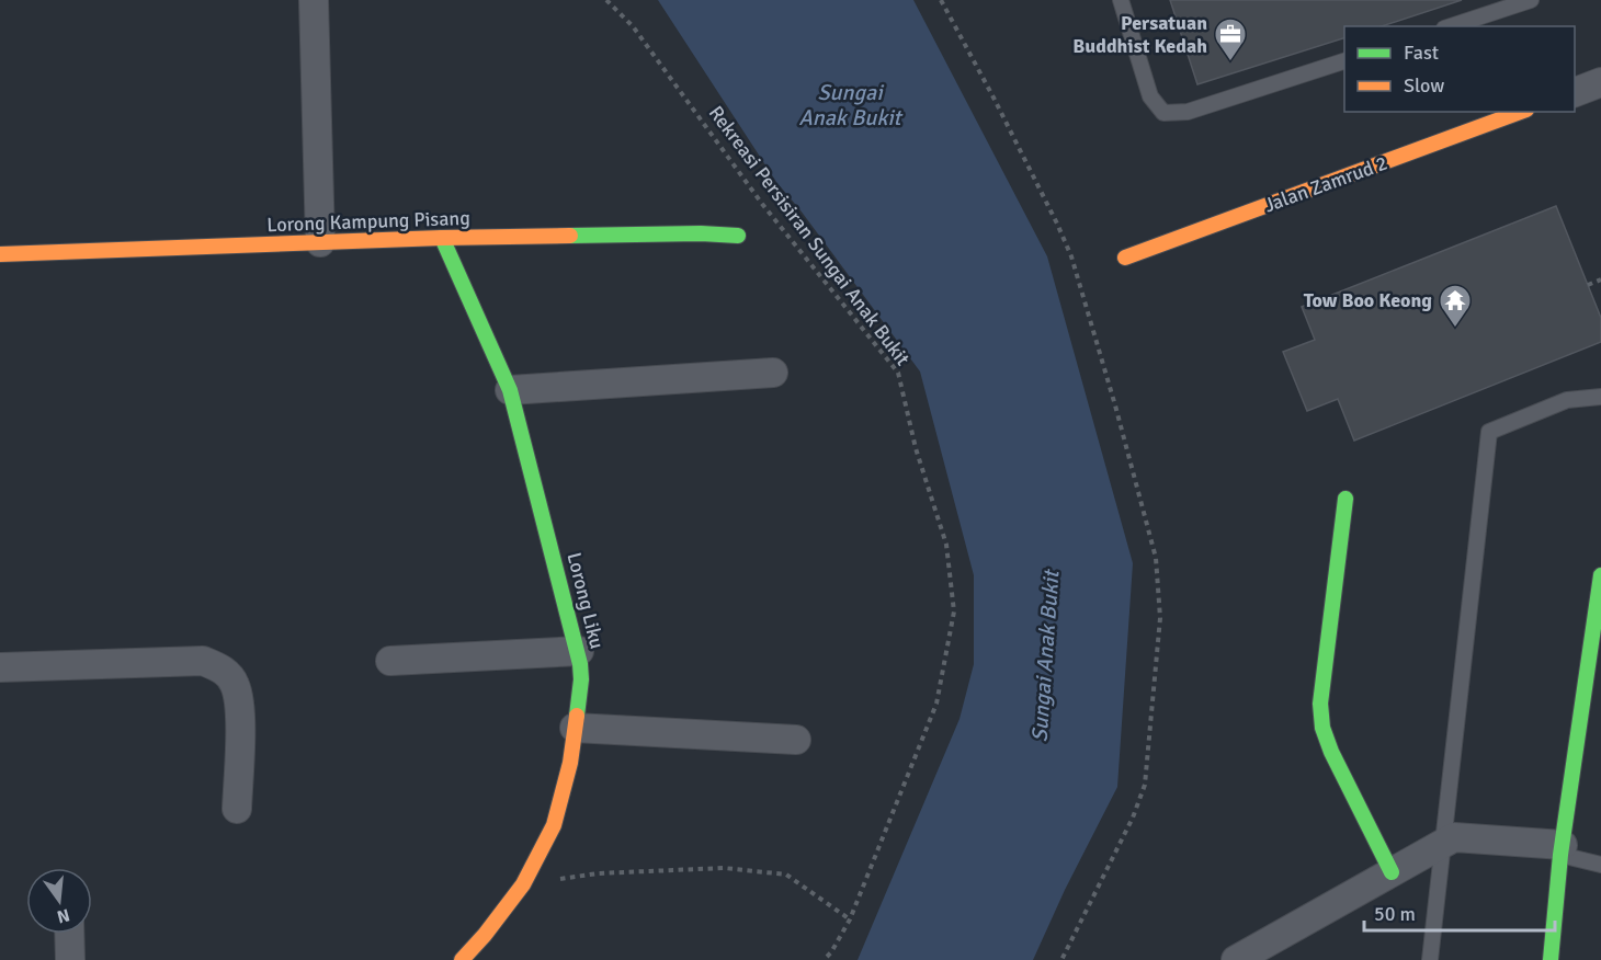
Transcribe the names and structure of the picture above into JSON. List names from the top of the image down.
{
  "streets": {
    "street": ["Jalan Zamrud 2", "Lorong Kampung Pisang", "Lorong Liku"],
    "path": ["Rekreasi Persisiran Sungai Anak Bukit"]
  },
  "crossings": [
    ["Lorong Kampung Pisang", "Lorong Liku"]
  ],
  "water": ["Sungai Anak Bukit"],
  "places": {
    "office": ["Persatuan Buddhist Kedah"],
    "temple": ["Tow Boo Keong"]
  },
  "legend": ["Fast", "Slow"],
  "scale_bar": "50 m",
  "north": "bottom"
}
